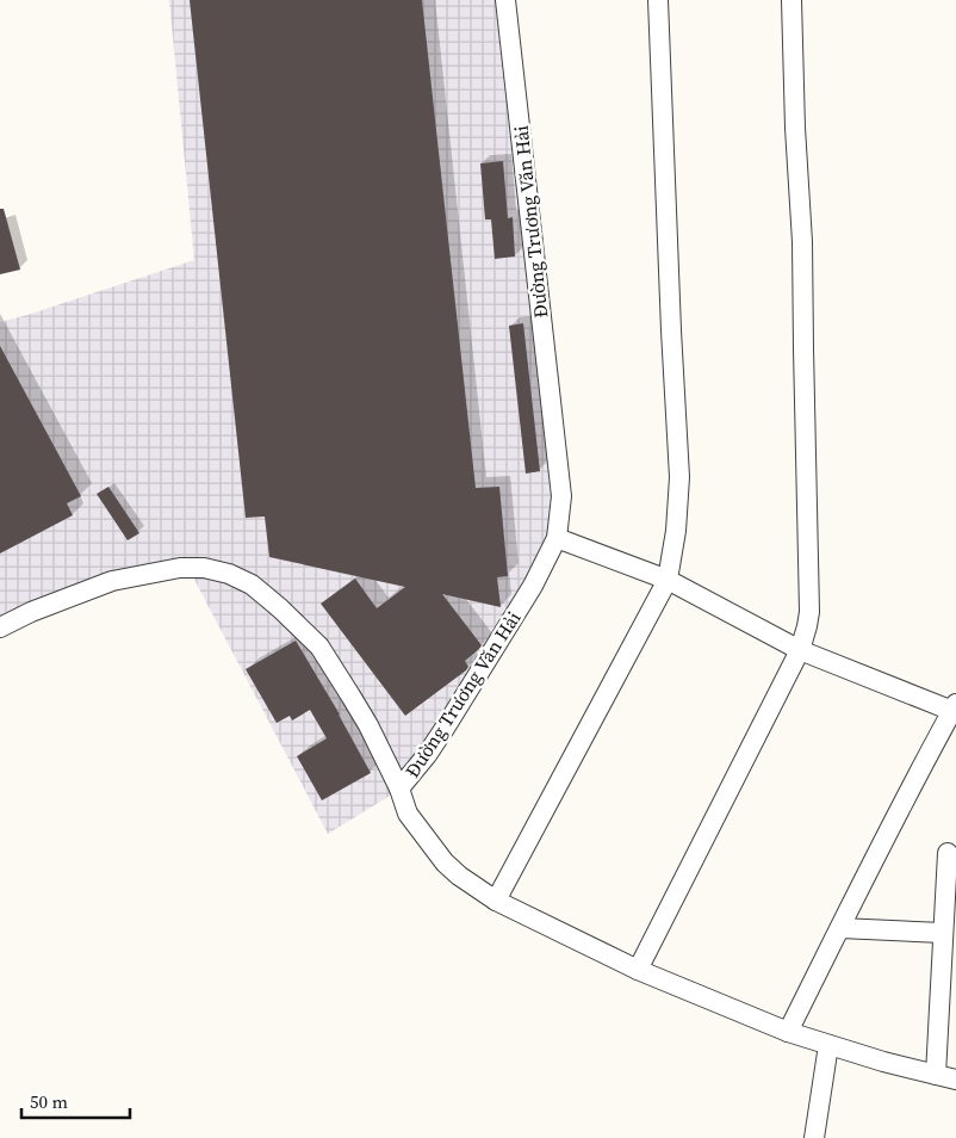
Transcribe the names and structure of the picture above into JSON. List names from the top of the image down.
{
  "streets": {
    "street": ["Đường Trương Văn Hải"]
  },
  "scale_bar": "50 m"
}
